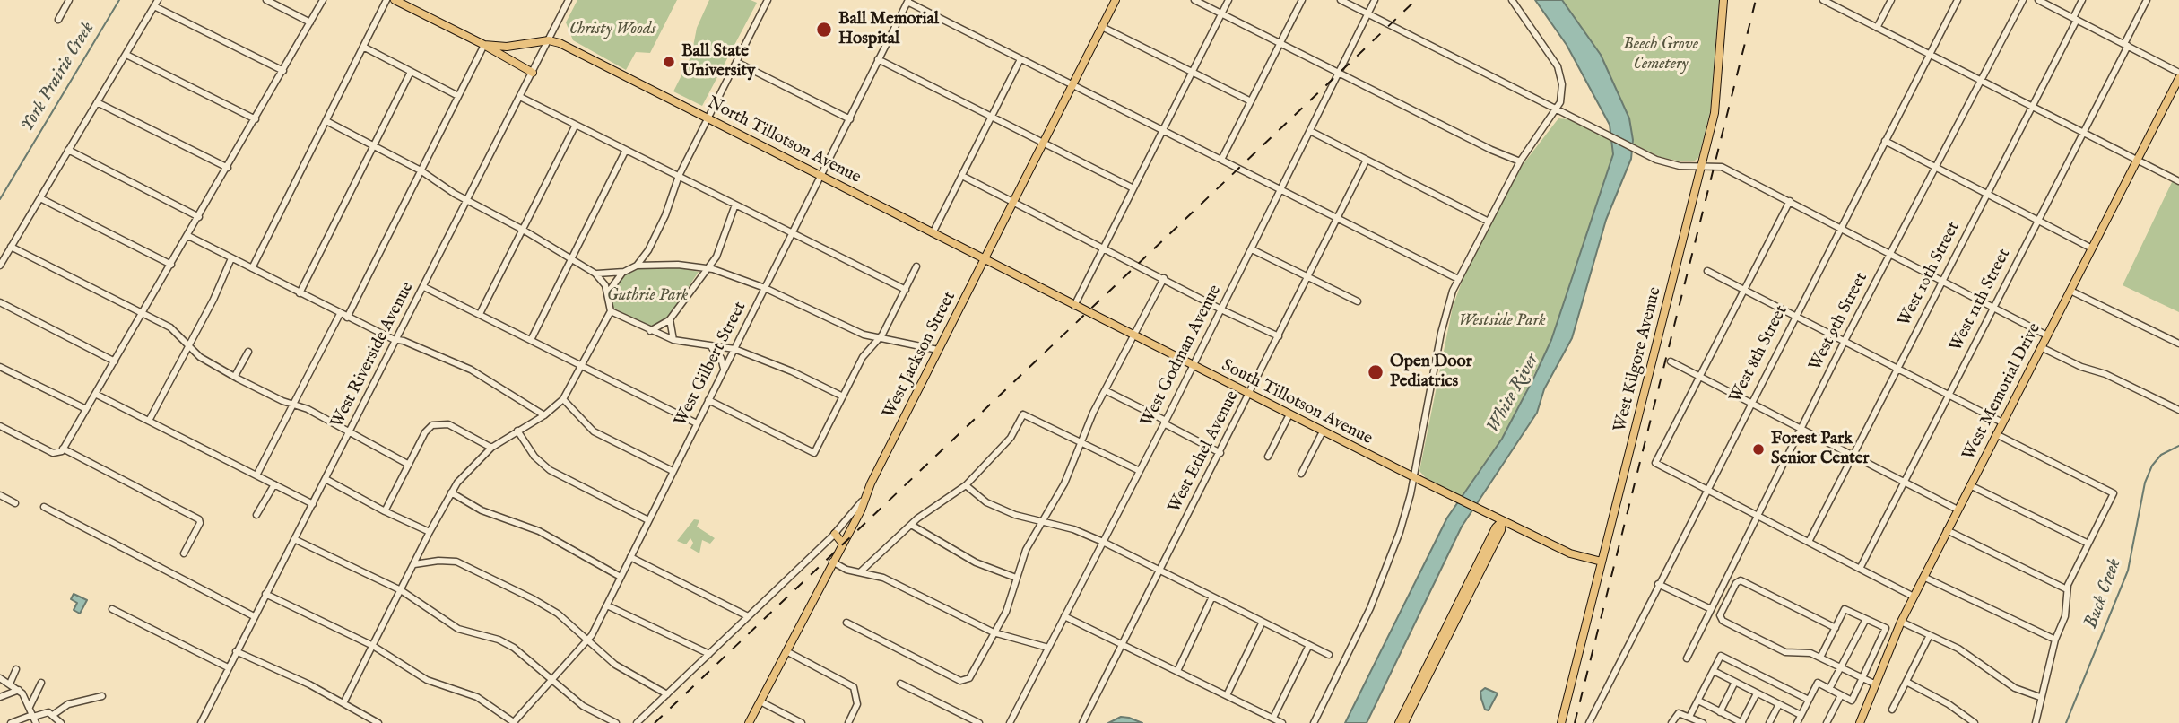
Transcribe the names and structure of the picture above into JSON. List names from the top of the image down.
{
  "streets": {
    "main road": [
      "North Tillotson Avenue",
      "West Jackson Street",
      "West Kilgore Avenue",
      "West Memorial Drive",
      "South Tillotson Avenue"
    ],
    "street": [
      "West 10th Street",
      "West 11th Street",
      "West 9th Street",
      "West 8th Street",
      "West Riverside Avenue",
      "West Godman Avenue",
      "West Gilbert Street",
      "West Ethel Avenue"
    ]
  },
  "crossings": [
    ["North Tillotson Avenue", "West Riverside Avenue"],
    ["North Tillotson Avenue", "West Jackson Street"],
    ["North Tillotson Avenue", "West Gilbert Street"],
    ["North Tillotson Avenue", "South Tillotson Avenue"],
    ["West Jackson Street", "South Tillotson Avenue"],
    ["West Godman Avenue", "South Tillotson Avenue"],
    ["South Tillotson Avenue", "West Ethel Avenue"]
  ],
  "water": ["York Prairie Creek", "White River", "Buck Creek"],
  "parks": [
    "Christy Woods",
    "Beech Grove Cemetery",
    "Guthrie Park",
    "Westside Park"
  ],
  "places": [
    "Ball Memorial Hospital",
    "Ball State University",
    "Open Door Pediatrics",
    "Forest Park Senior Center"
  ]
}
